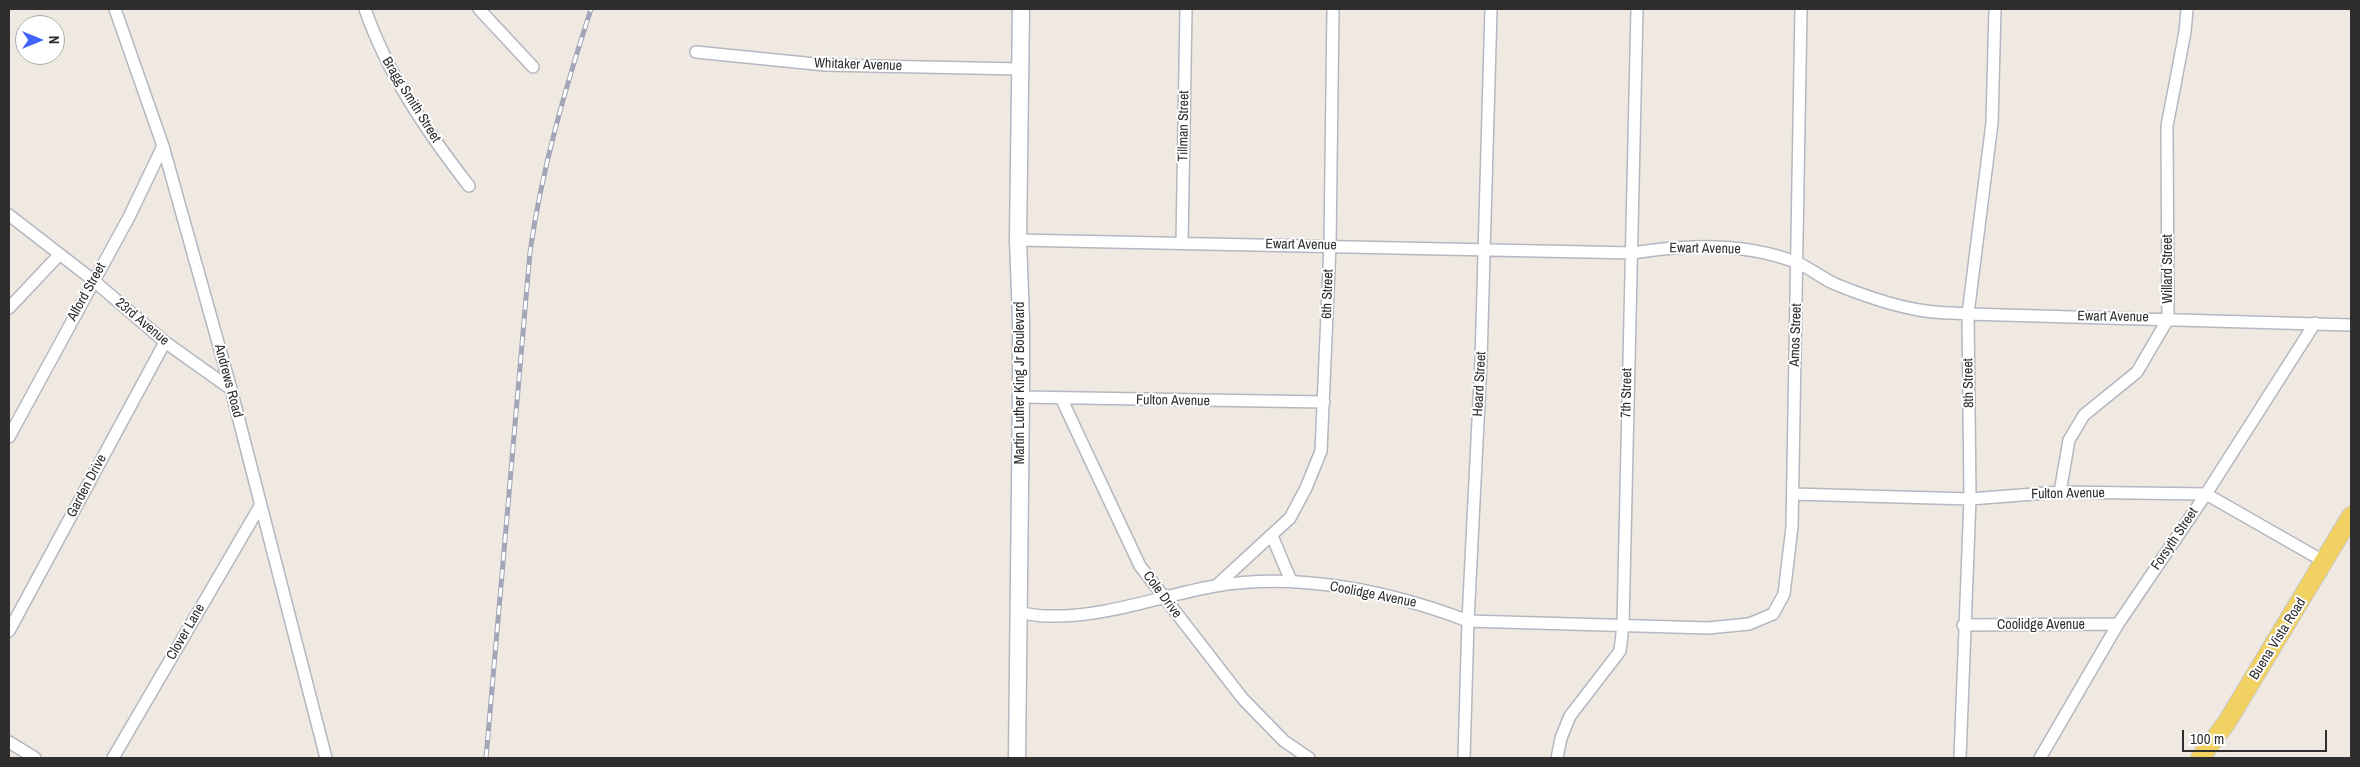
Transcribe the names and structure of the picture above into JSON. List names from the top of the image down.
{
  "streets": {
    "main road": ["Martin Luther King Jr Boulevard", "Buena Vista Road"],
    "street": [
      "Whitaker Avenue",
      "Bragg Smith Street",
      "Tillman Street",
      "Ewart Avenue",
      "Willard Street",
      "Alford Street",
      "6th Street",
      "23rd Avenue",
      "Amos Street",
      "Andrews Road",
      "8th Street",
      "Heard Street",
      "7th Street",
      "Fulton Avenue",
      "Garden Drive",
      "Forsyth Street",
      "Cole Drive",
      "Coolidge Avenue",
      "Clover Lane"
    ]
  },
  "crossings": [
    ["Whitaker Avenue", "Martin Luther King Jr Boulevard"],
    ["Tillman Street", "Ewart Avenue"],
    ["Ewart Avenue", "Willard Street"],
    ["Ewart Avenue", "6th Street"],
    ["Ewart Avenue", "Amos Street"],
    ["Ewart Avenue", "Martin Luther King Jr Boulevard"],
    ["Ewart Avenue", "8th Street"],
    ["Ewart Avenue", "Heard Street"],
    ["Ewart Avenue", "7th Street"],
    ["Ewart Avenue", "Forsyth Street"],
    ["Willard Street", "Fulton Avenue"],
    ["Alford Street", "23rd Avenue"],
    ["Alford Street", "Andrews Road"],
    ["6th Street", "Fulton Avenue"],
    ["6th Street", "Coolidge Avenue"],
    ["23rd Avenue", "Andrews Road"],
    ["23rd Avenue", "Garden Drive"],
    ["Amos Street", "Fulton Avenue"],
    ["Amos Street", "Coolidge Avenue"],
    ["Andrews Road", "Clover Lane"],
    ["Martin Luther King Jr Boulevard", "Fulton Avenue"],
    ["Martin Luther King Jr Boulevard", "Coolidge Avenue"],
    ["8th Street", "Fulton Avenue"],
    ["8th Street", "Coolidge Avenue"],
    ["Heard Street", "Coolidge Avenue"],
    ["7th Street", "Coolidge Avenue"],
    ["Fulton Avenue", "Forsyth Street"],
    ["Fulton Avenue", "Cole Drive"],
    ["Fulton Avenue", "Buena Vista Road"],
    ["Forsyth Street", "Coolidge Avenue"],
    ["Cole Drive", "Coolidge Avenue"]
  ],
  "scale_bar": "100 m",
  "north": "right"
}
